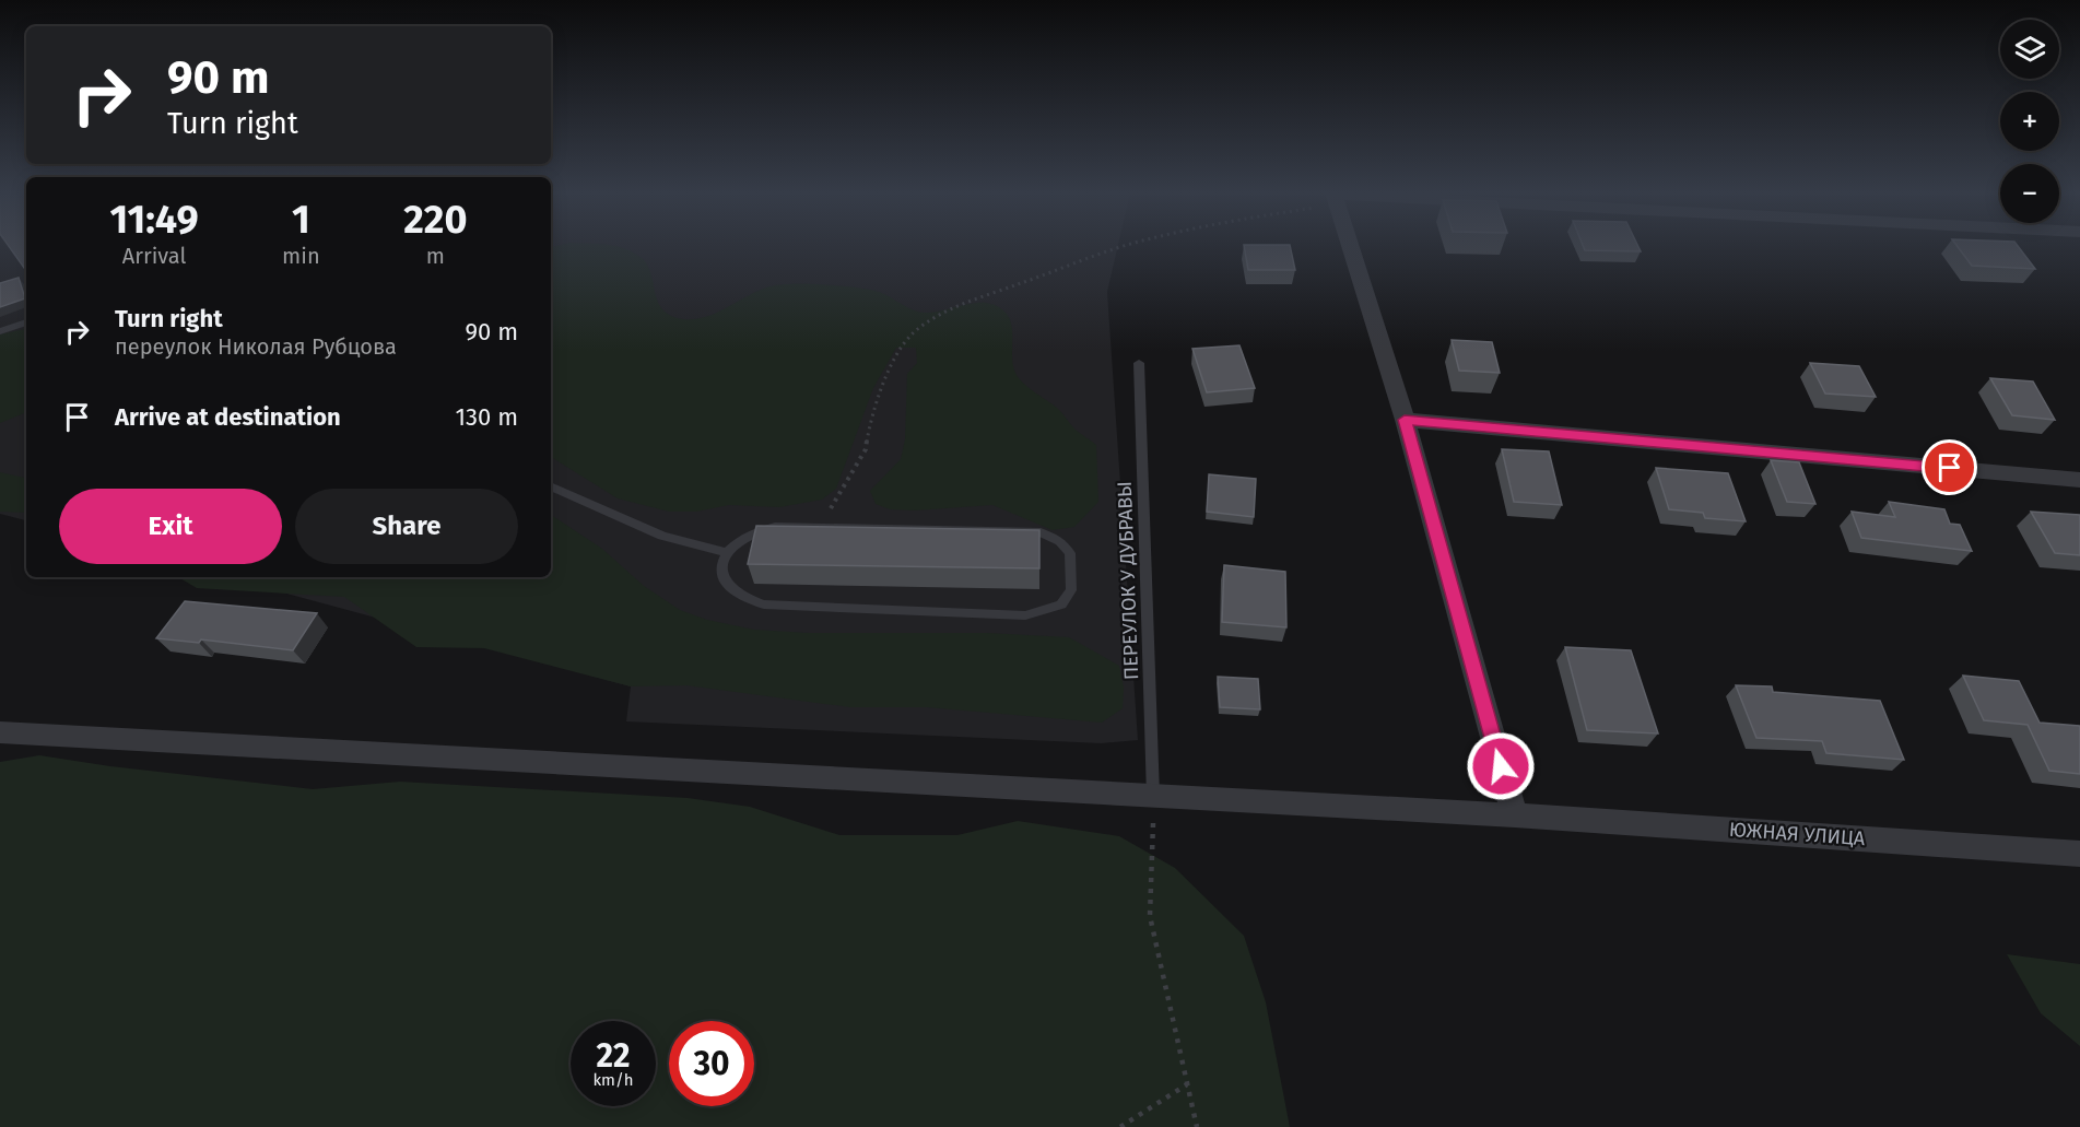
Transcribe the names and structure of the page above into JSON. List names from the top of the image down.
{
  "streets": {
    "street": ["ЮЖНАЯ УЛИЦА"],
    "lane": ["ПЕРЕУЛОК У ДУБРАВЫ"]
  },
  "crossings": [
    ["ПЕРЕУЛОК У ДУБРАВЫ", "ЮЖНАЯ УЛИЦА"]
  ],
  "page": {
    "map_buttons": ["+", "−"],
    "turn": ["90 m", "Turn right"],
    "eta": [
      "11:49",
      "Arrival",
      "1",
      "min",
      "220",
      "m"
    ],
    "list": [
      {
        "name": "Turn right",
        "note": "переулок Николая Рубцова",
        "value": "90 m"
      },
      {
        "name": "Arrive at destination",
        "value": "130 m"
      }
    ],
    "buttons": ["Exit", "Share"],
    "speed": "22 km/h",
    "limit": "30"
  }
}
